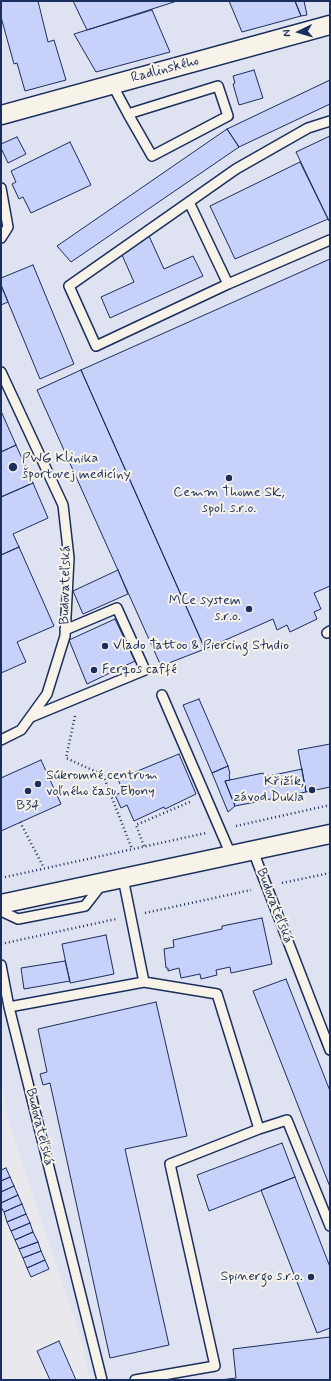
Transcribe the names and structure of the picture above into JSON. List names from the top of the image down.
{
  "streets": {
    "street": ["Radlinského", "Budovateľská"]
  },
  "places": [
    "PWG Klinika športovej medicíny",
    "Cemm Thome SK, spol. s.r.o.",
    "MCe system s.r.o.",
    "Vlado Tattoo & Piercing Studio",
    "Ferqos caffé",
    "Súkromné centrum voľného času Ebony",
    "Křižík, závod Dukla",
    "B34",
    "Spinergo s.r.o."
  ],
  "north": "left"
}
